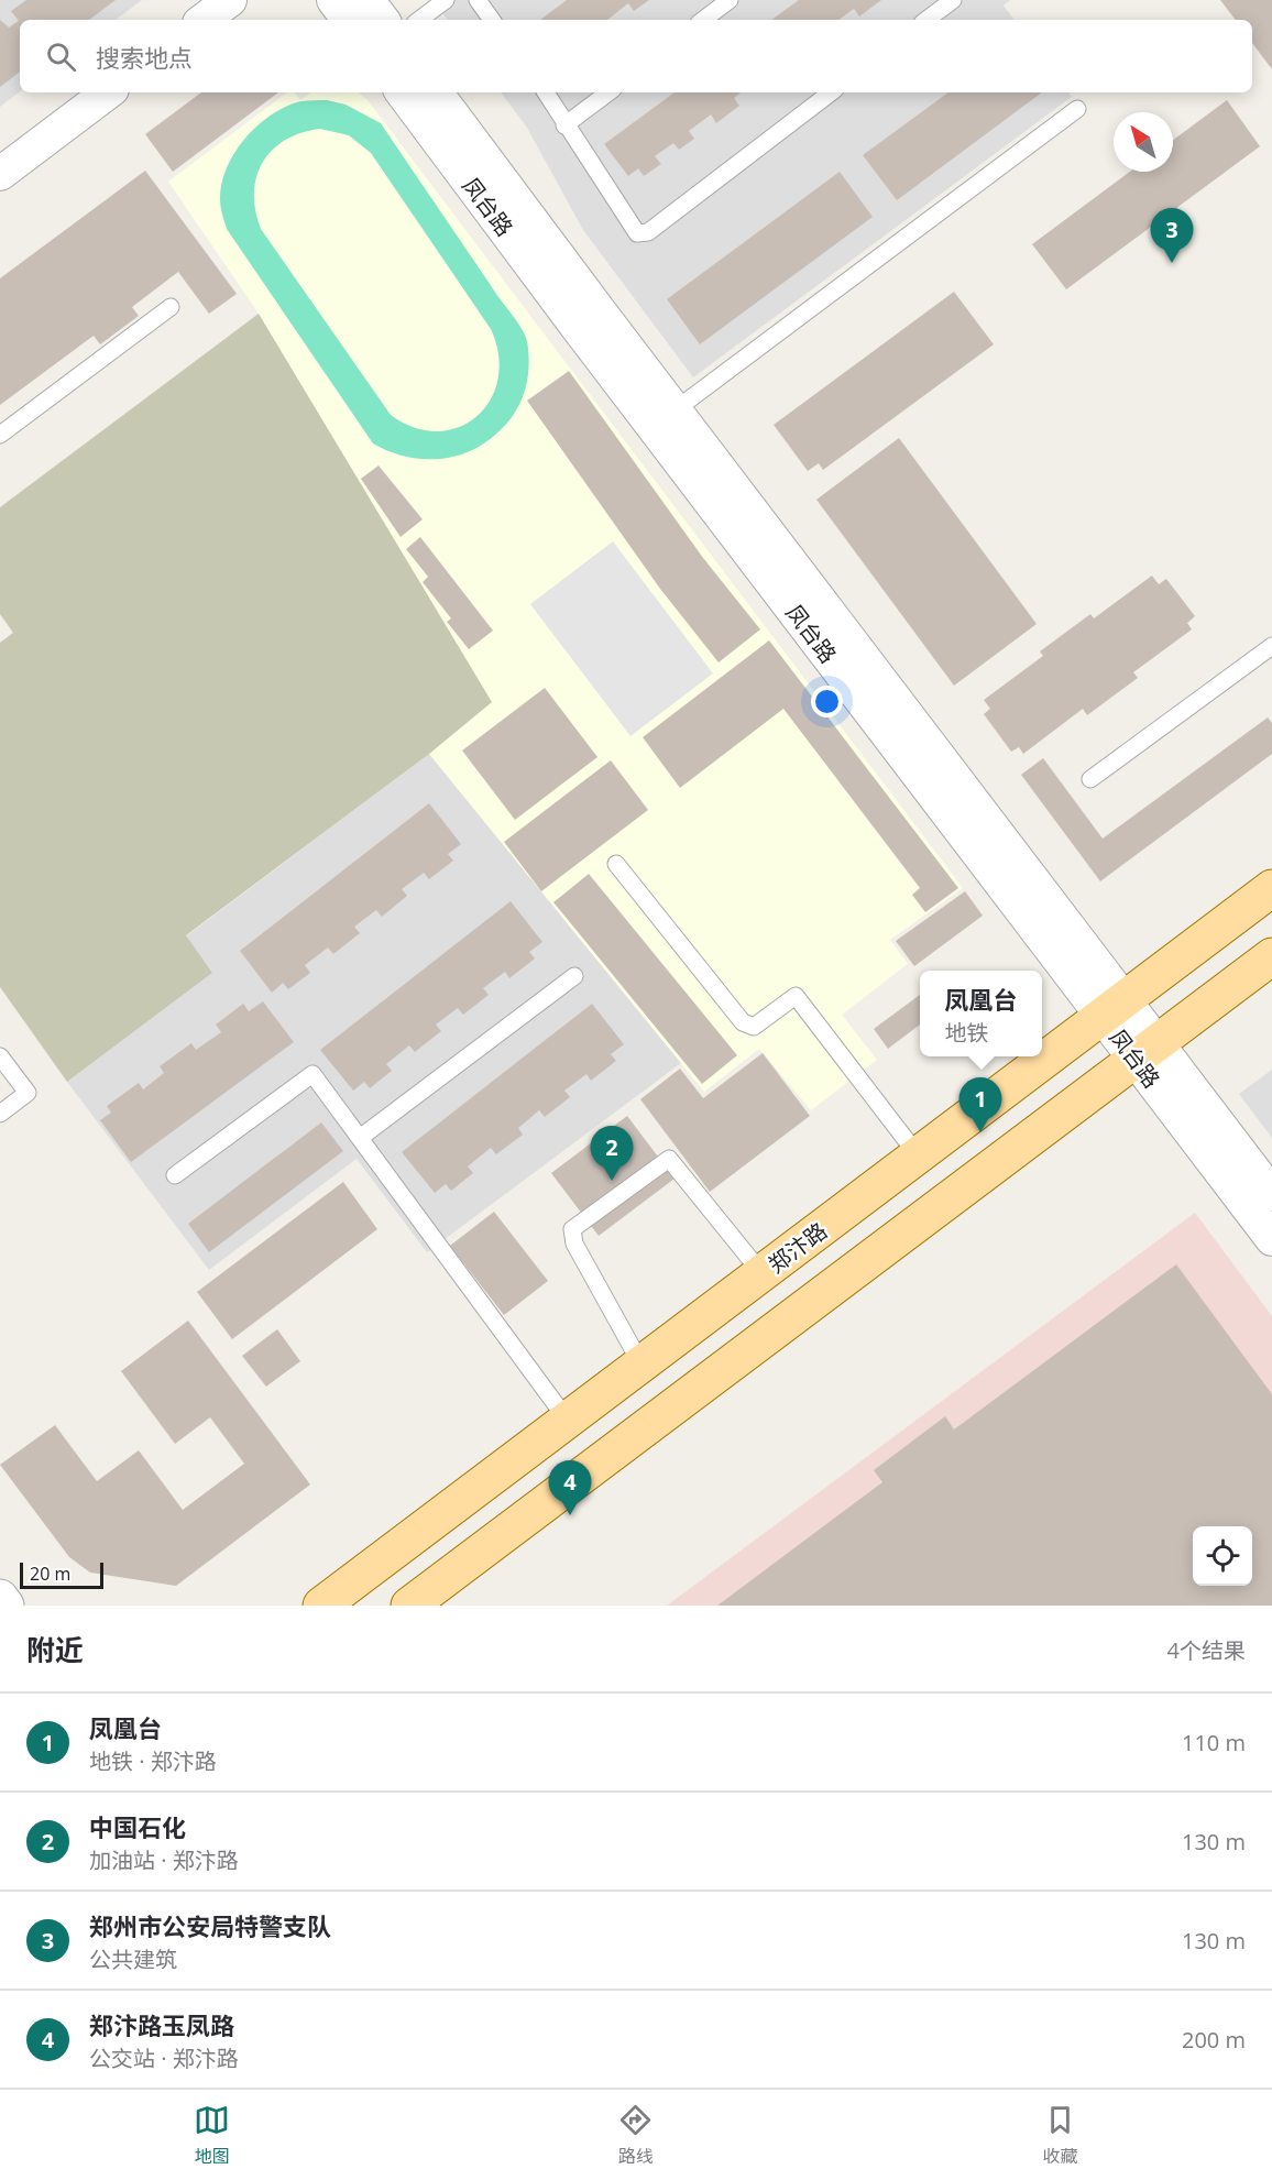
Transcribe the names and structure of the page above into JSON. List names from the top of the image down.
{
  "streets": {
    "main road": ["郑汴路"],
    "street": ["凤台路"]
  },
  "crossings": [
    ["凤台路", "郑汴路"]
  ],
  "scale_bar": "20 m",
  "north": "top left",
  "page": {
    "search": "搜索地点",
    "pins": [
      "3",
      "1",
      "2",
      "4"
    ],
    "popup": ["凤凰台", "地铁"],
    "scale": "20 m",
    "heading": ["附近", "4个结果"],
    "list": [
      {
        "mark": "1",
        "name": "凤凰台",
        "note": "地铁 · 郑汴路",
        "value": "110 m"
      },
      {
        "mark": "2",
        "name": "中国石化",
        "note": "加油站 · 郑汴路",
        "value": "130 m"
      },
      {
        "mark": "3",
        "name": "郑州市公安局特警支队",
        "note": "公共建筑",
        "value": "130 m"
      },
      {
        "mark": "4",
        "name": "郑汴路玉凤路",
        "note": "公交站 · 郑汴路",
        "value": "200 m"
      }
    ],
    "nav": ["地图", "路线", "收藏"]
  }
}
